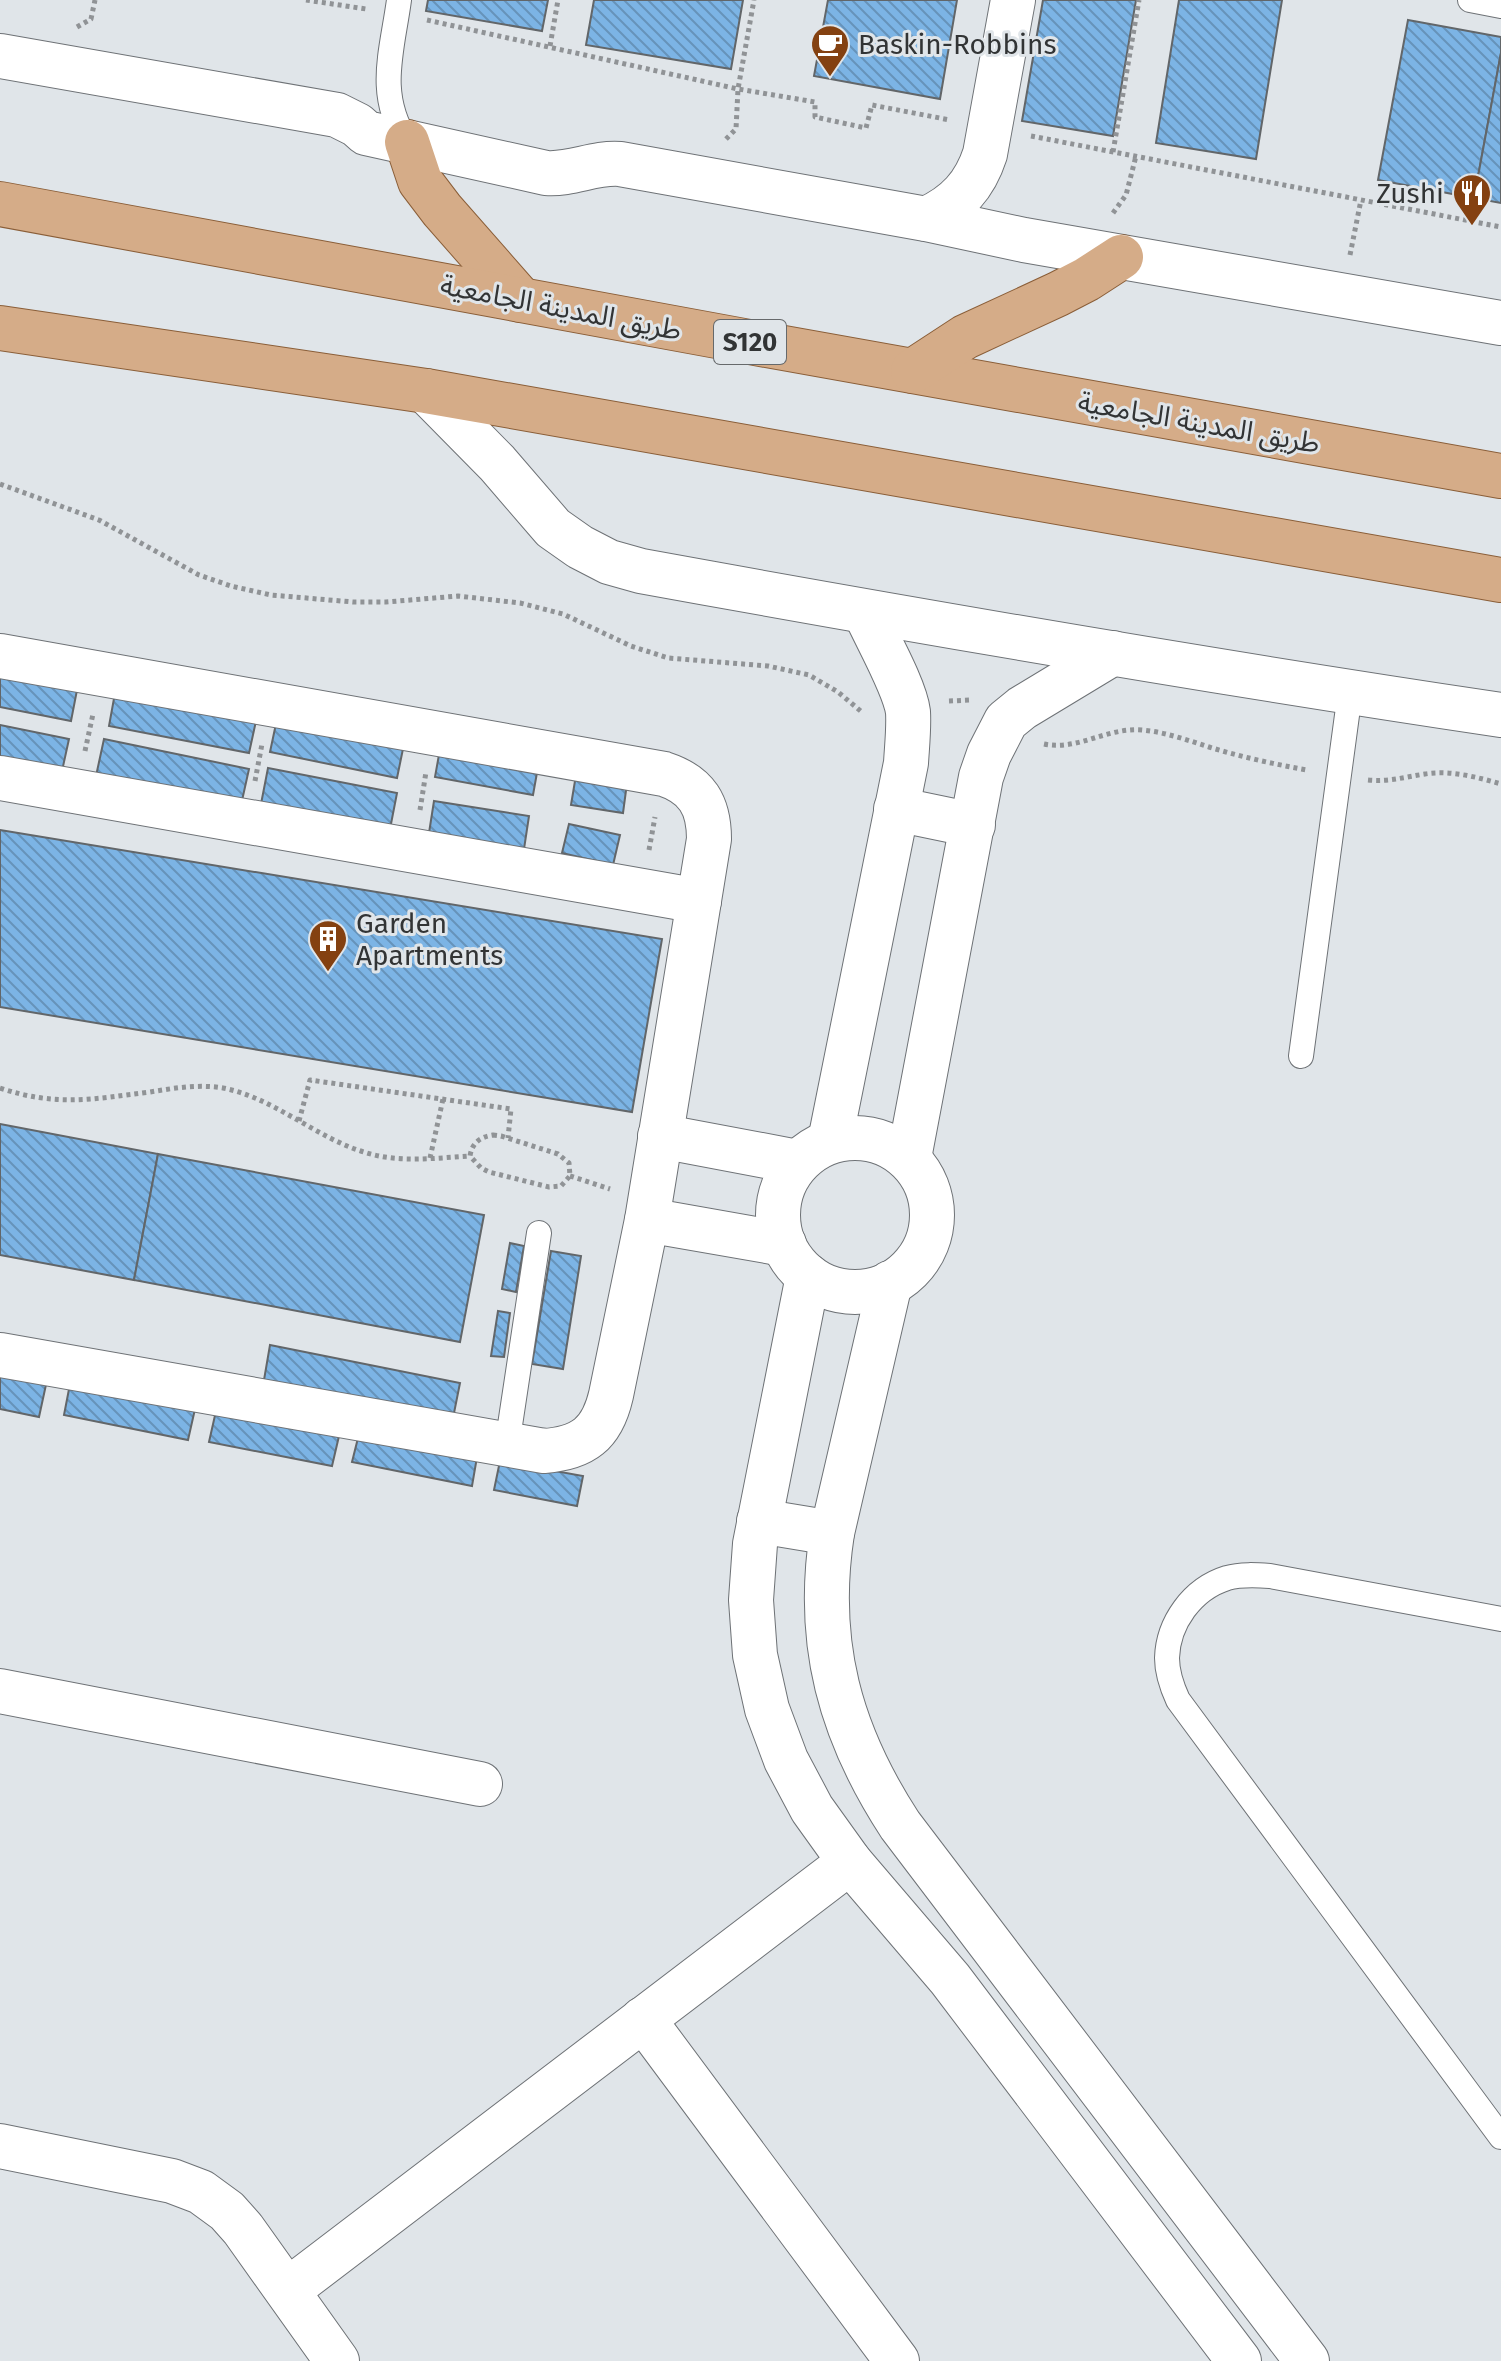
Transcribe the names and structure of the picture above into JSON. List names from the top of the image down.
{
  "streets": {
    "main road": ["طريق المدينة الجامعية", "S120"]
  },
  "places": {
    "cafe": ["Baskin-Robbins"],
    "restaurant": ["Zushi"],
    "building": ["Garden Apartments"]
  }
}
